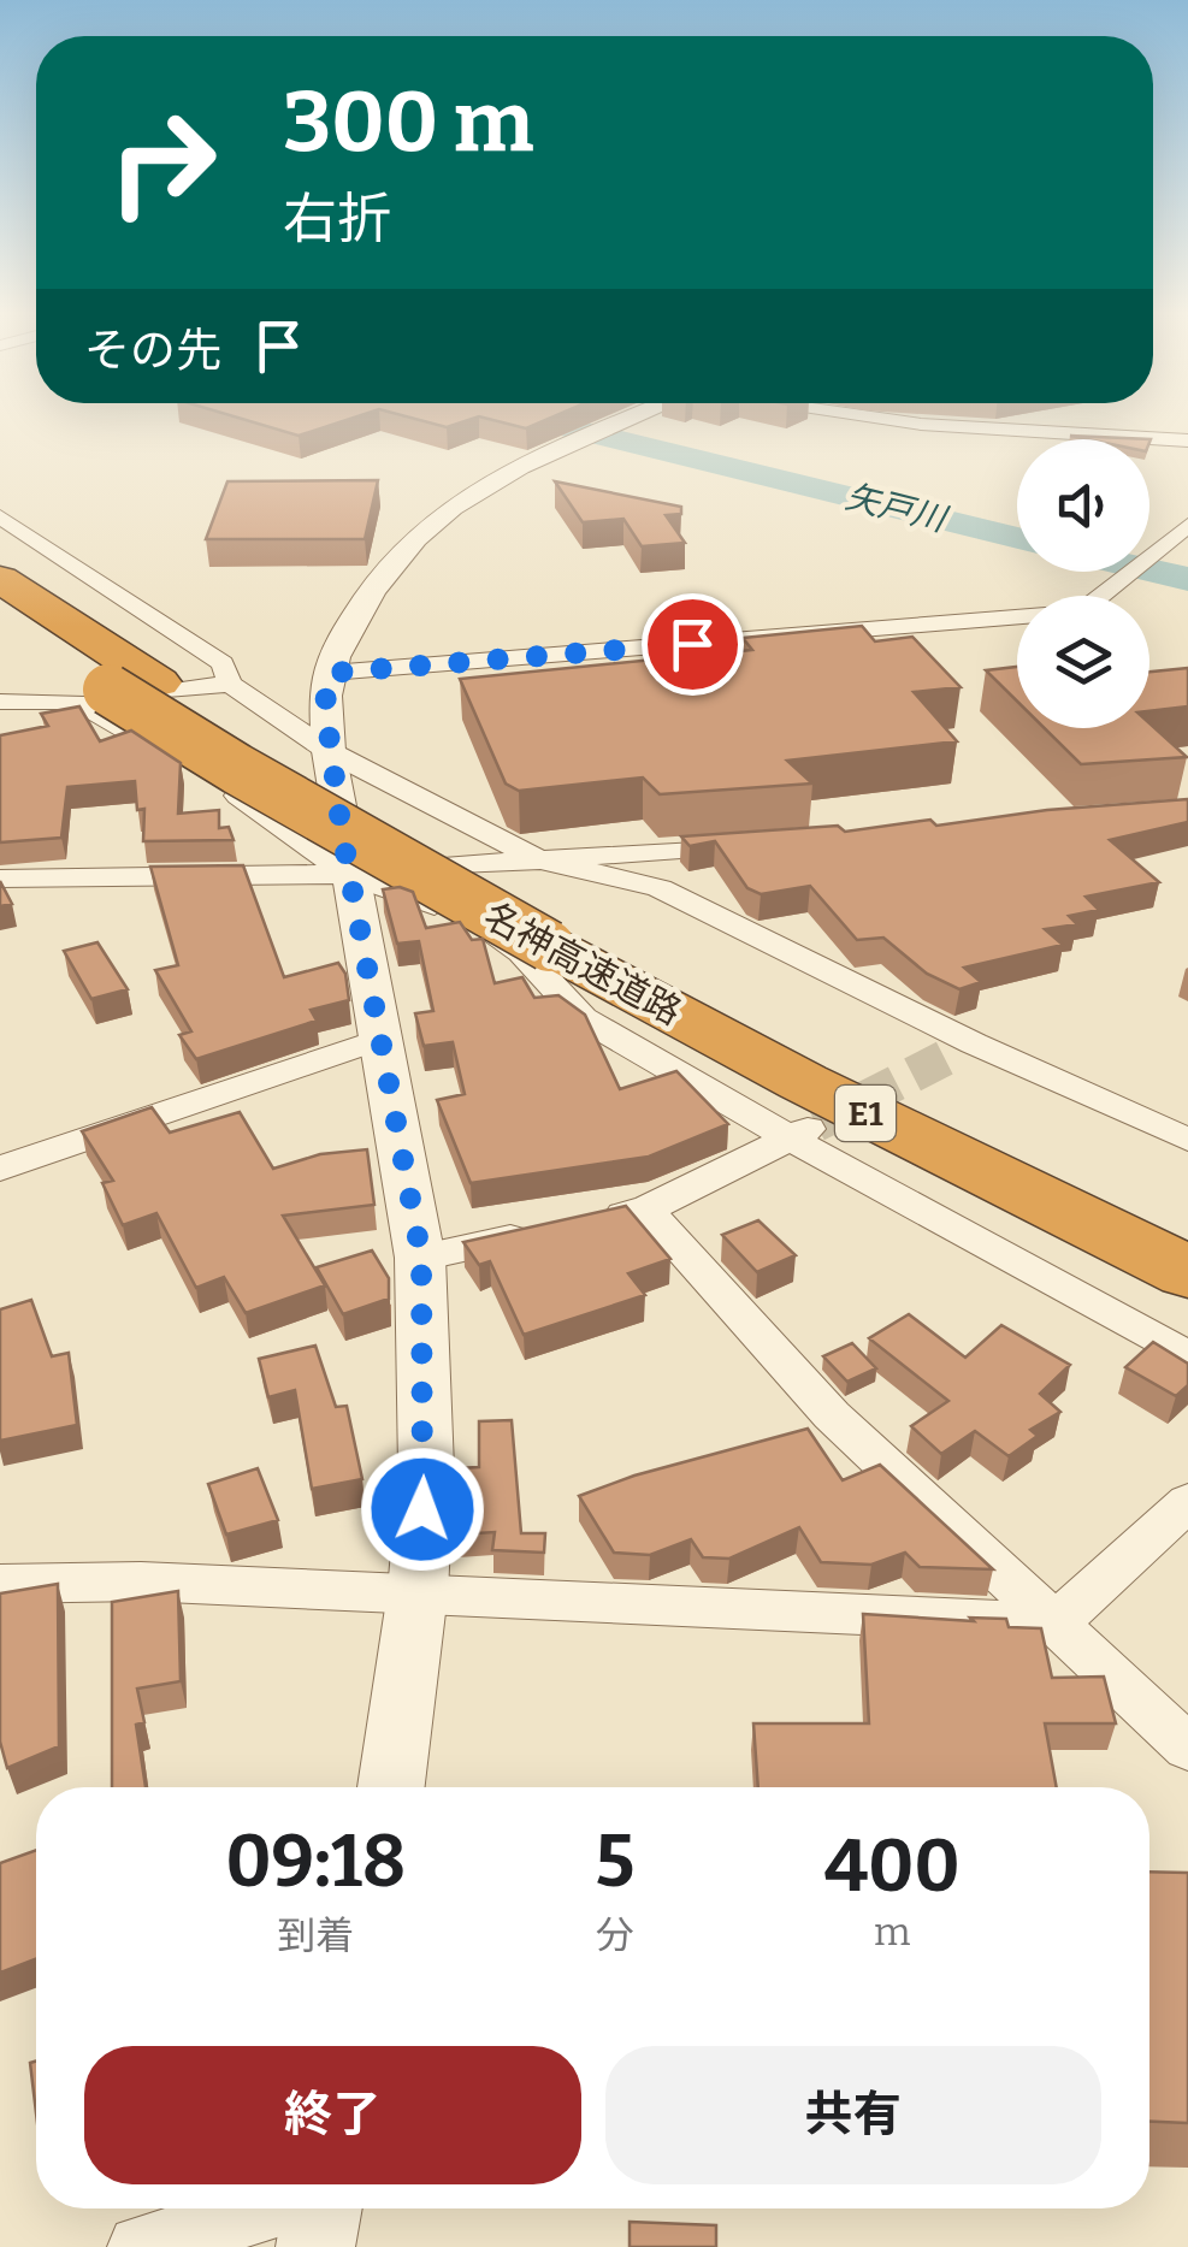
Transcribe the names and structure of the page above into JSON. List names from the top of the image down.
{
  "streets": {
    "highway": ["名神高速道路", "E1"]
  },
  "water": ["矢戸川"],
  "page": {
    "turn": ["300 m", "右折"],
    "then": "その先",
    "eta": [
      "09:18",
      "到着",
      "5",
      "分",
      "400",
      "m"
    ],
    "buttons": ["終了", "共有"]
  }
}
